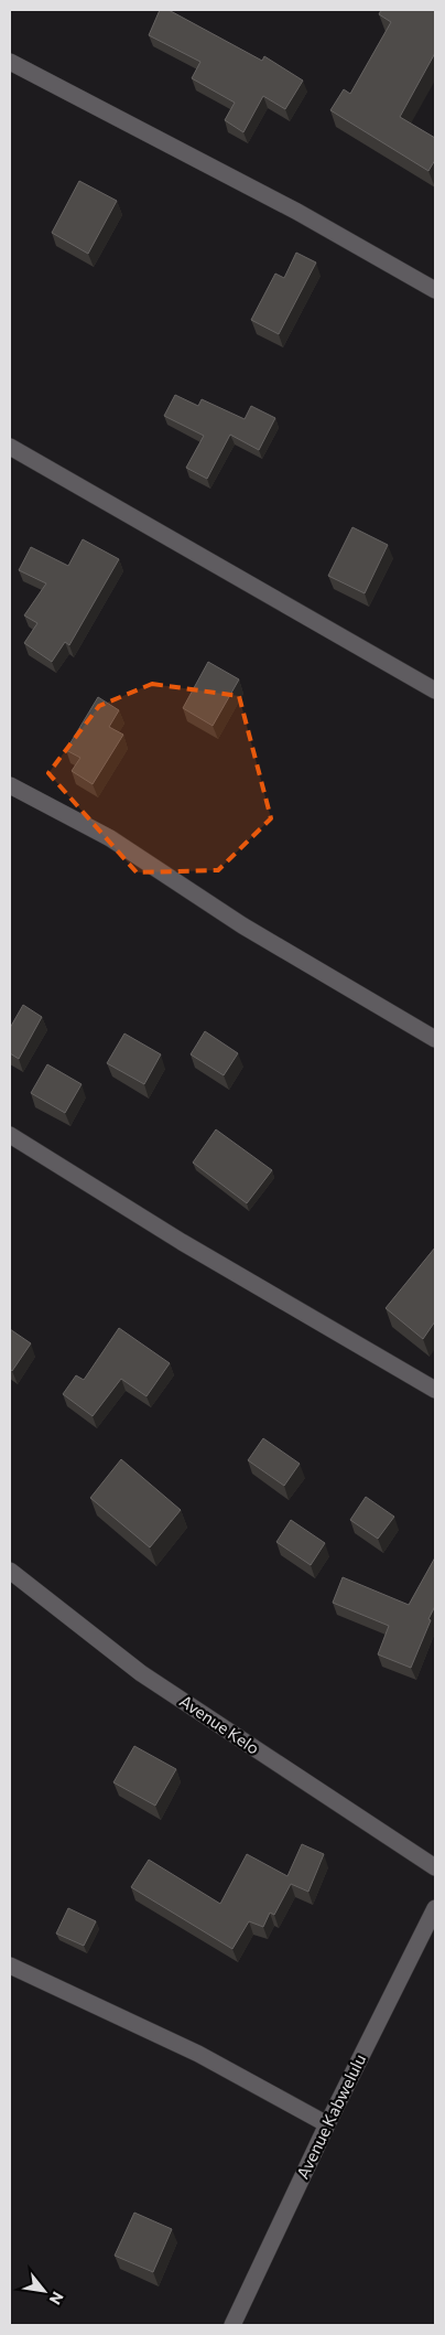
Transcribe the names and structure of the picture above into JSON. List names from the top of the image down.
{
  "streets": {
    "street": ["Avenue Kelo", "Avenue Kabwelulu"]
  },
  "north": "bottom right"
}
